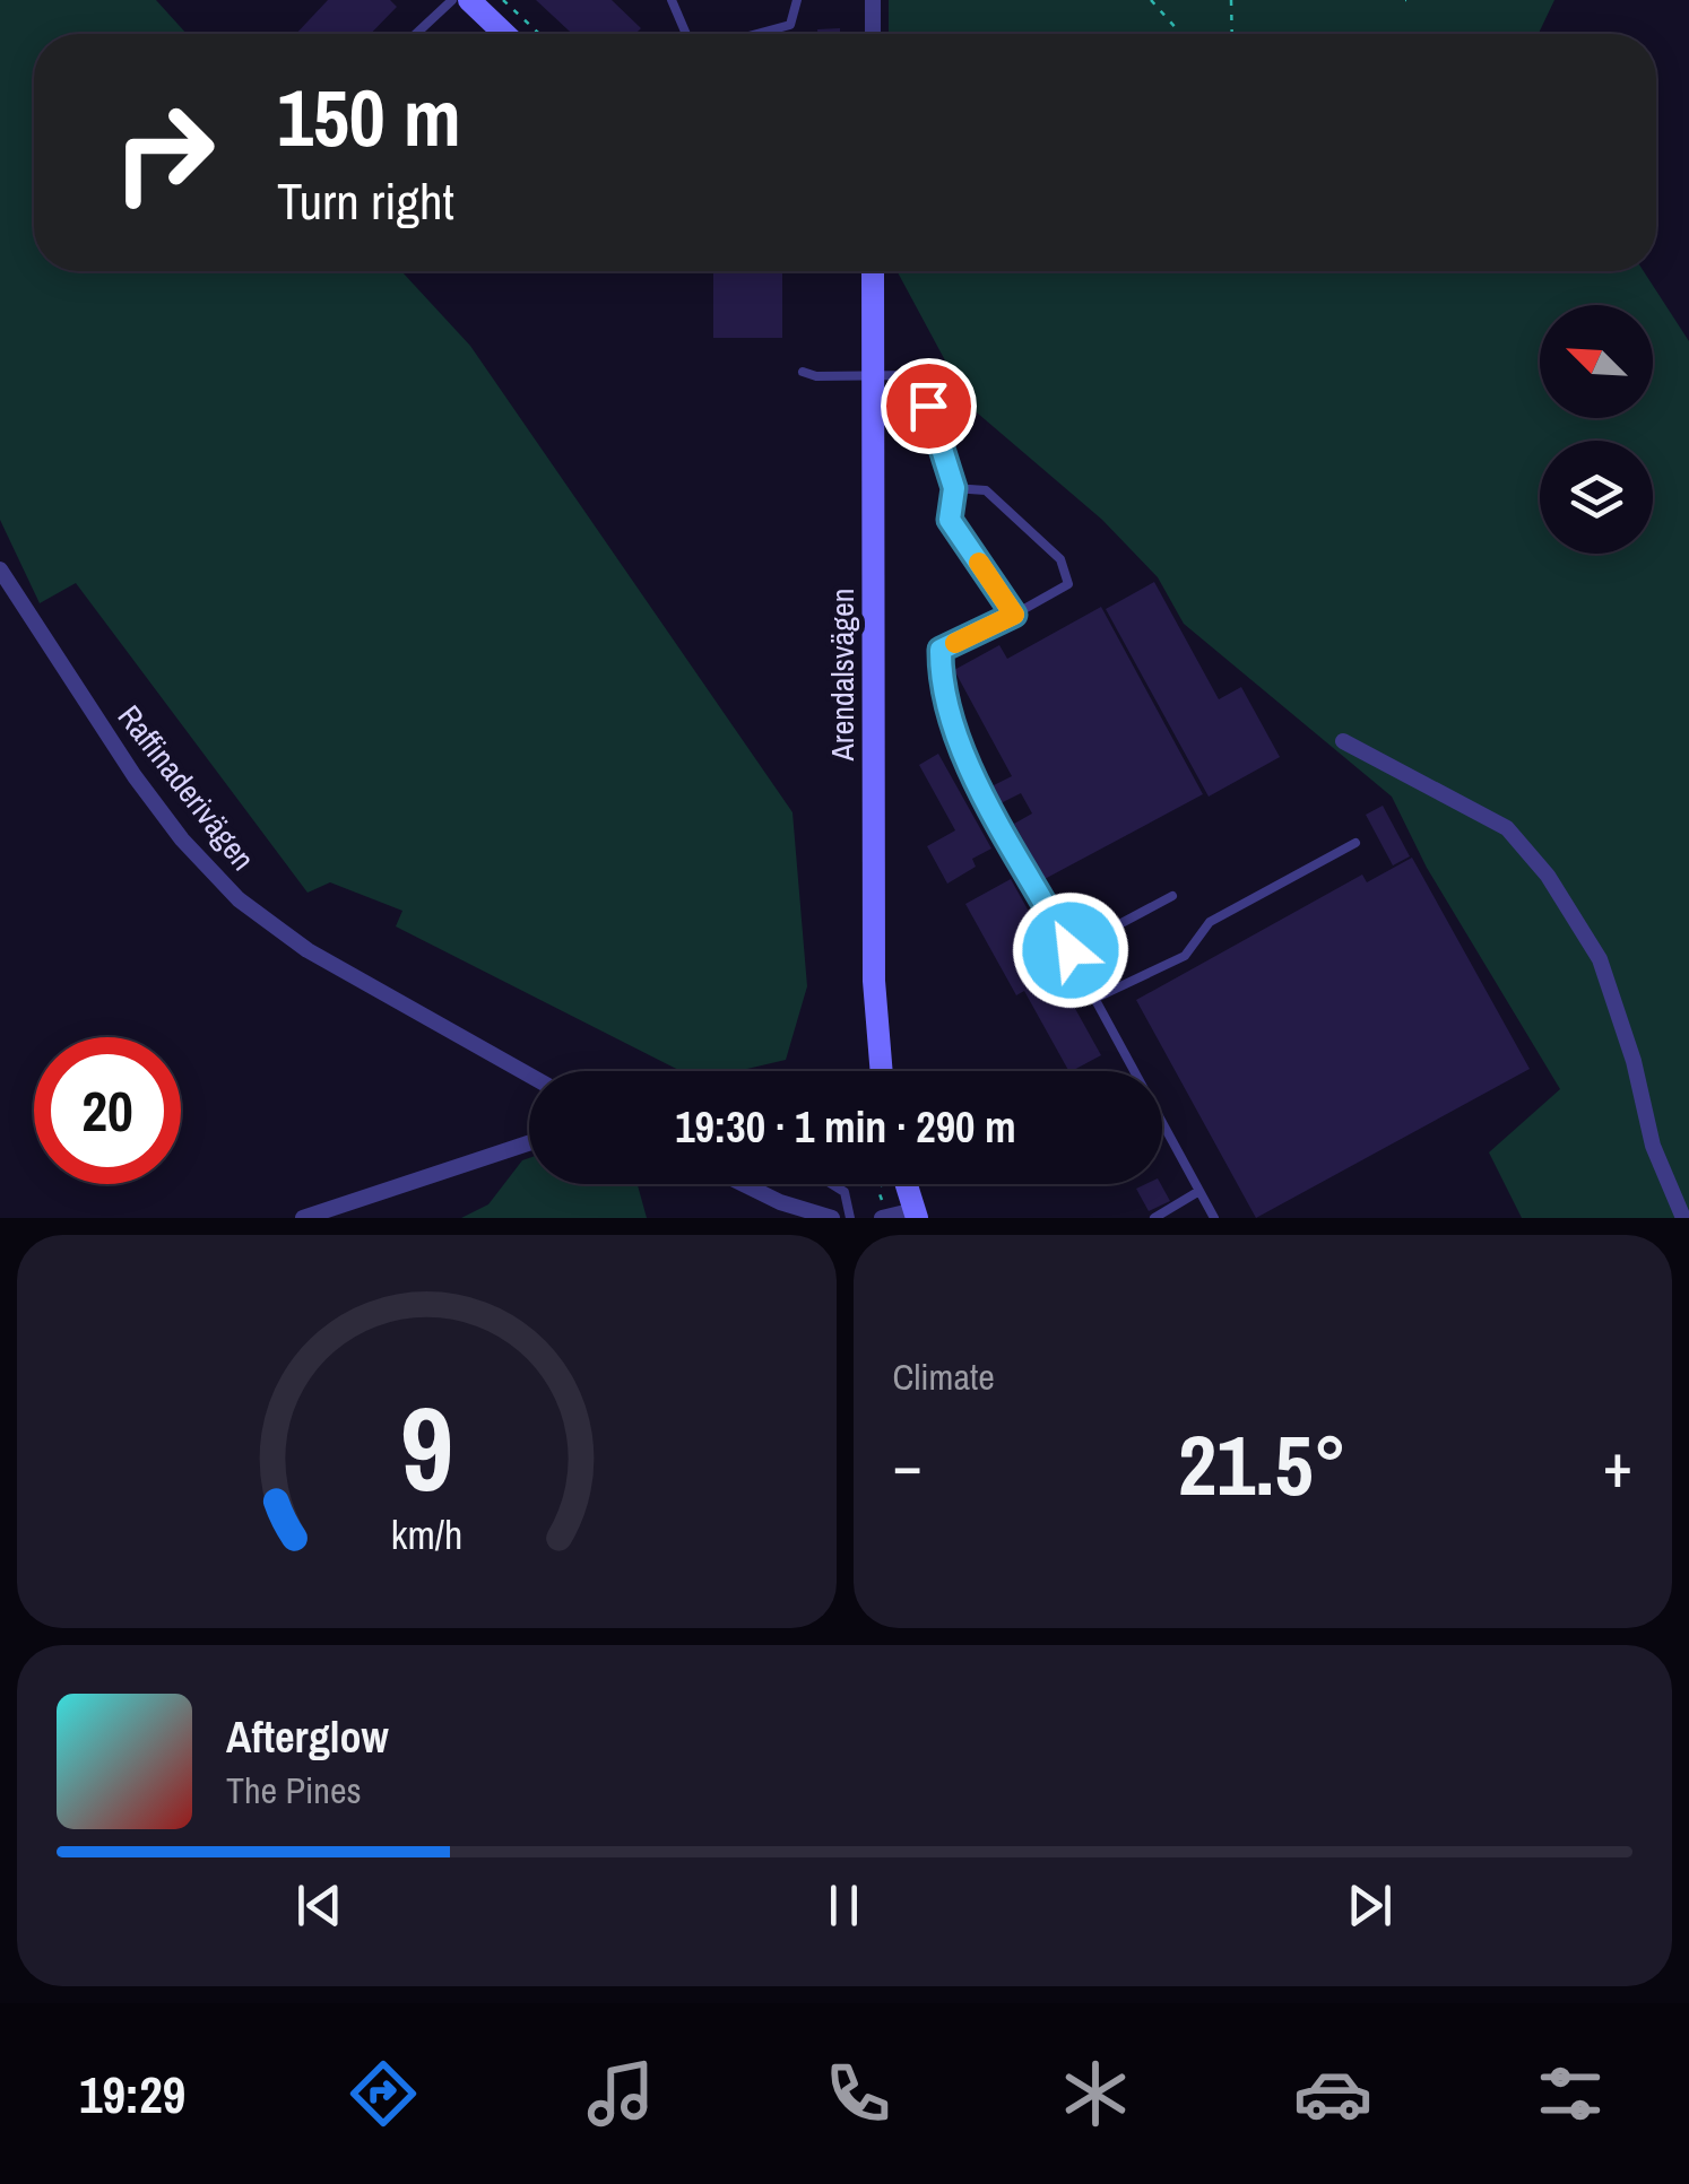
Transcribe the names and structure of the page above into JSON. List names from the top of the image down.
{
  "streets": {
    "street": ["Arendalsvägen", "Raffinaderivägen"]
  },
  "north": "top left",
  "page": {
    "turn": ["150 m", "Turn right"],
    "limit": "20",
    "trip": "19:30 · 1 min · 290 m",
    "tile": "Climate",
    "heat": ["−", "21.5°", "+"],
    "song": ["Afterglow", "The Pines"],
    "tabs": "19:29",
    "gauge": ["9", "km/h"]
  }
}
